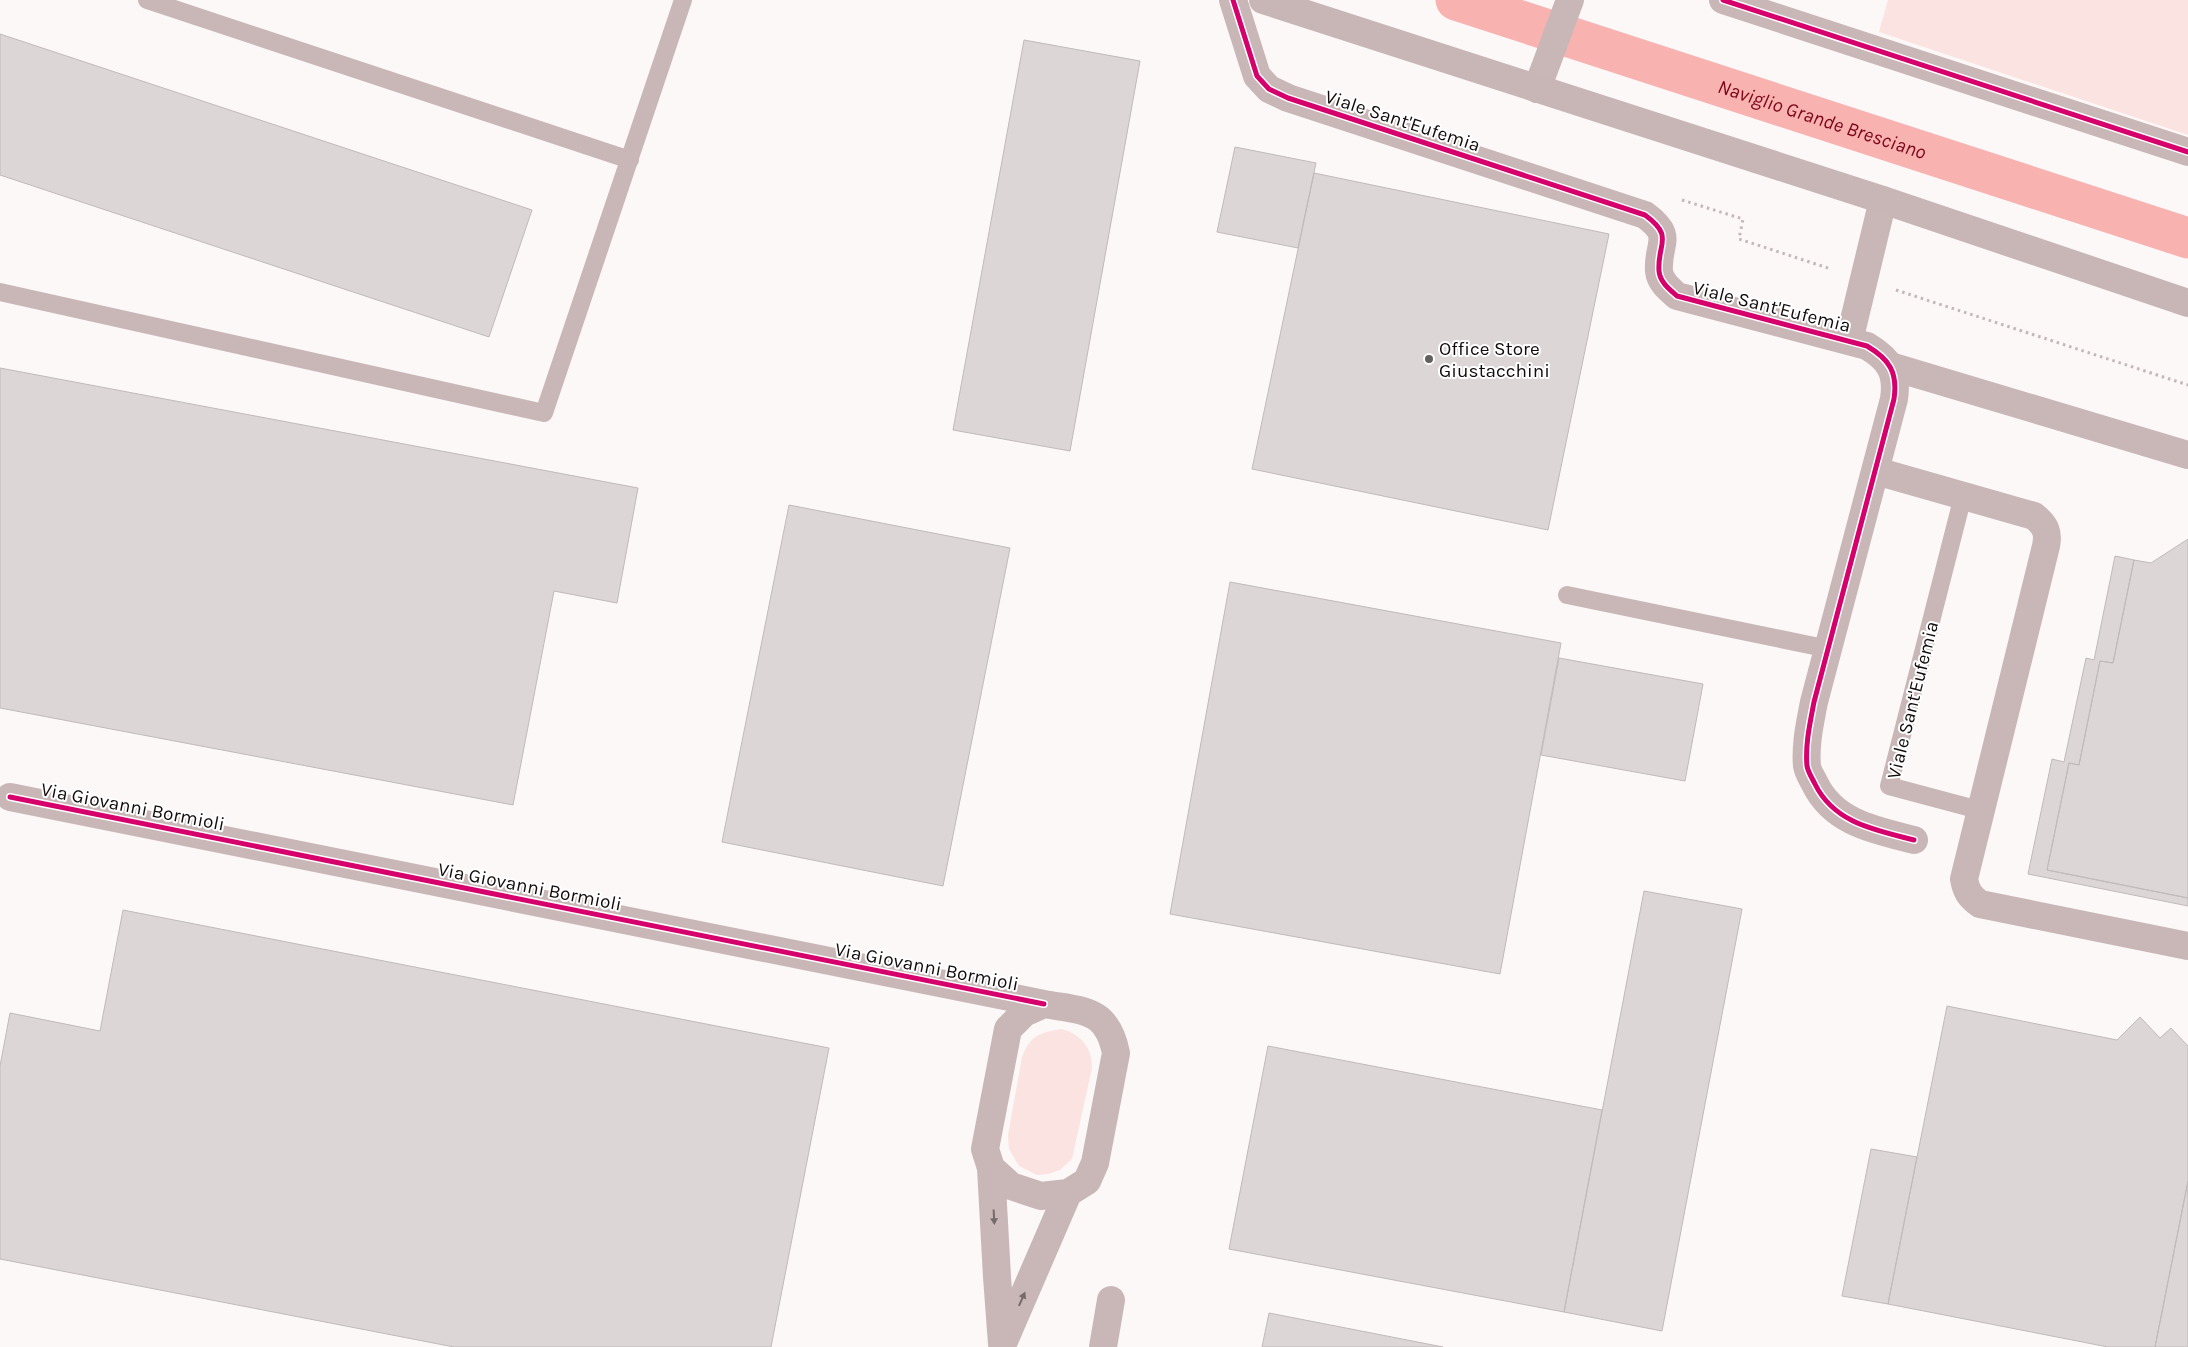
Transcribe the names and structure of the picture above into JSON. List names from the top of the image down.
{
  "streets": {
    "street": ["Viale Sant'Eufemia", "Via Giovanni Bormioli"]
  },
  "water": ["Naviglio Grande Bresciano"],
  "places": ["Office Store Giustacchini"]
}
